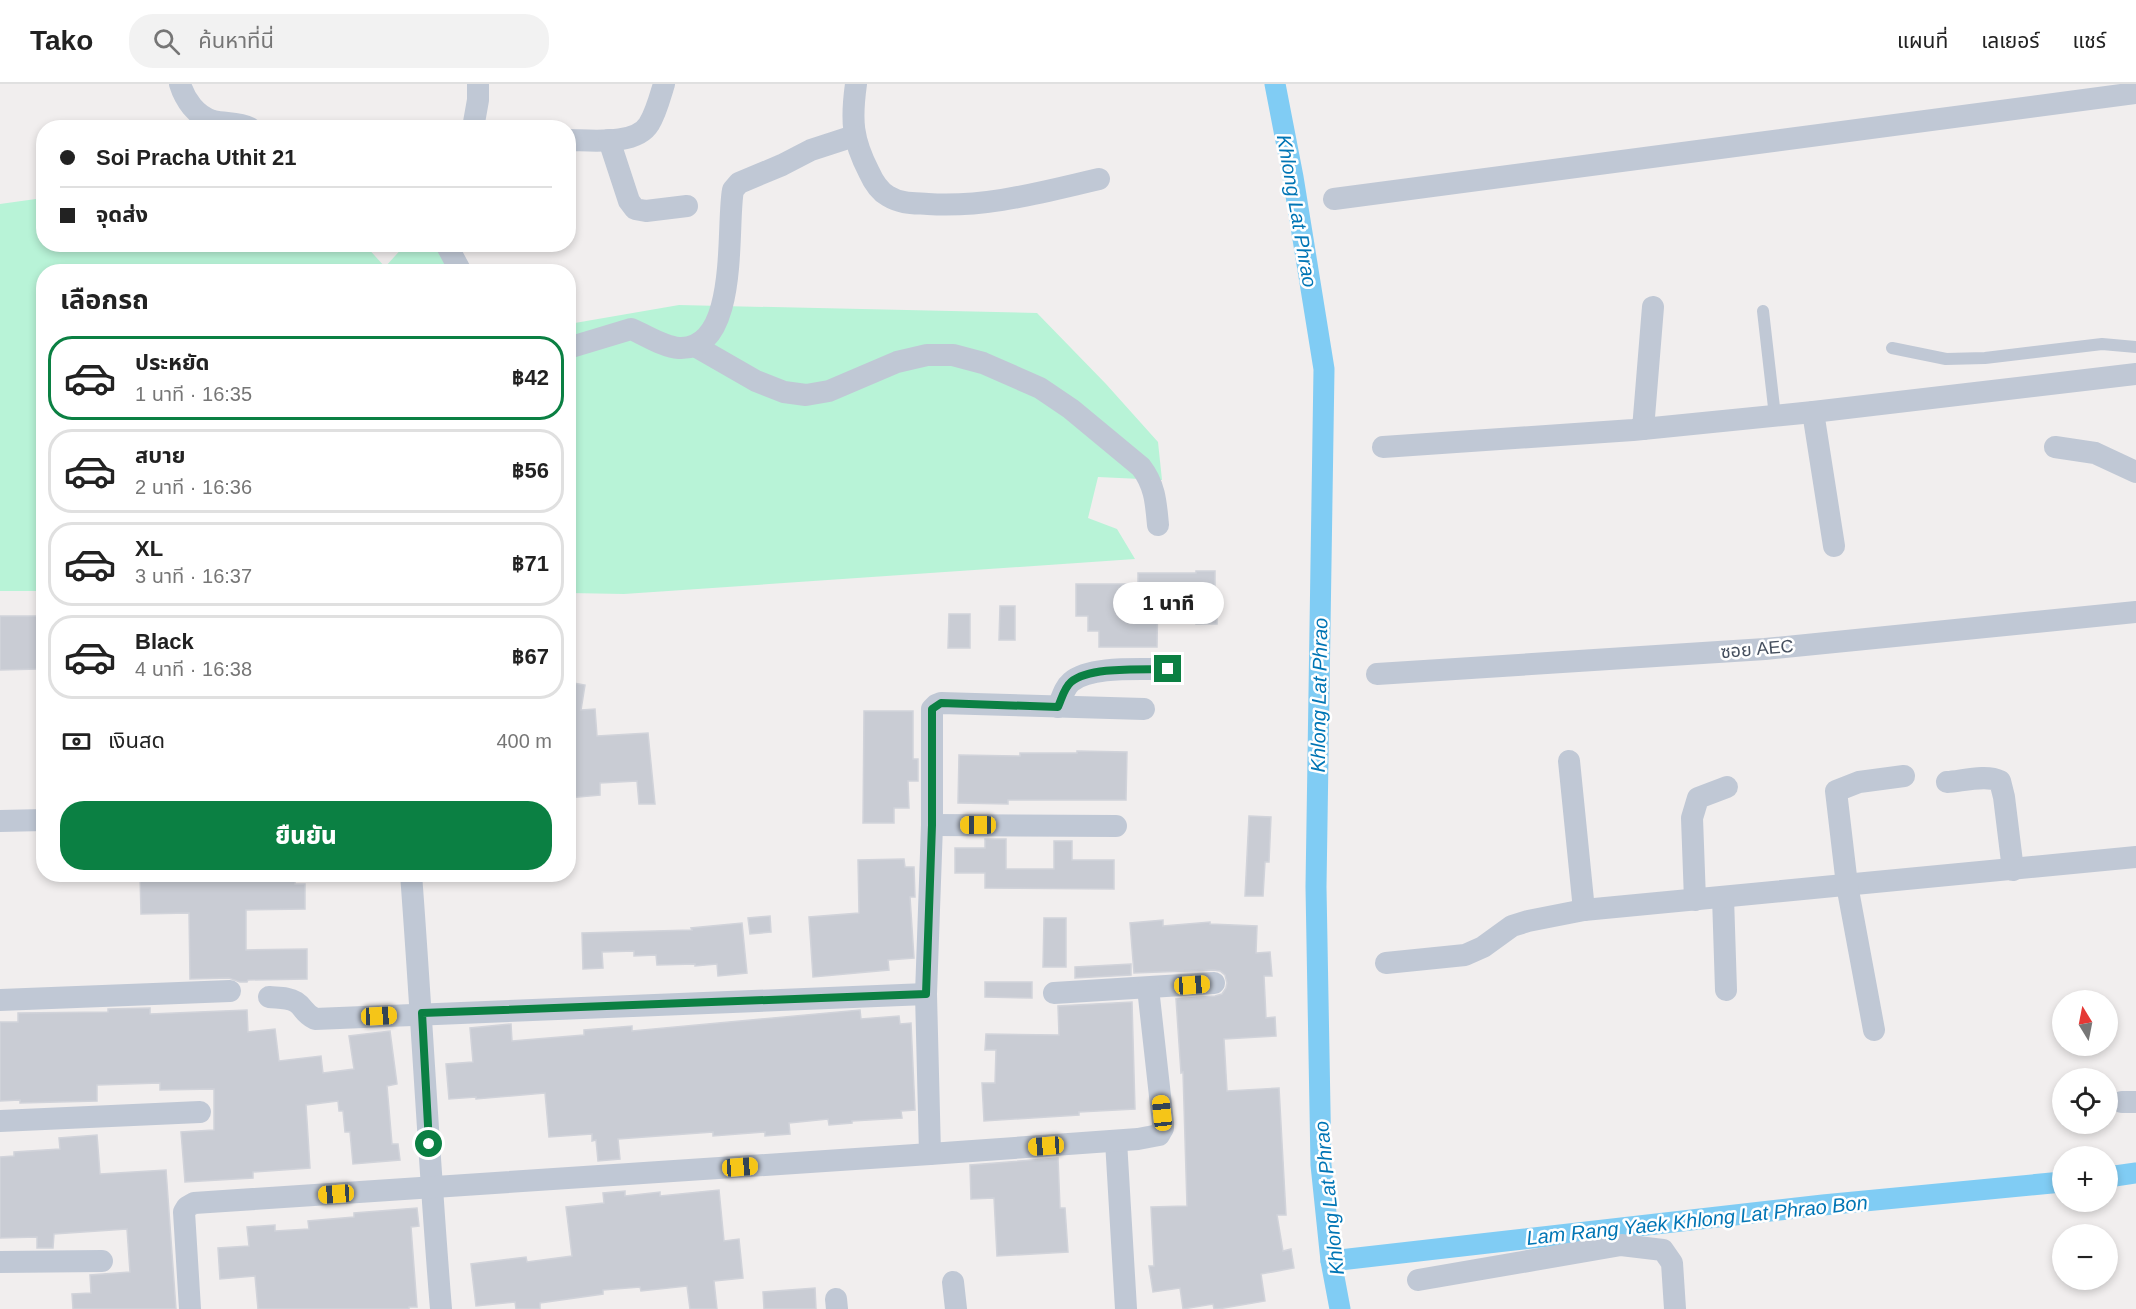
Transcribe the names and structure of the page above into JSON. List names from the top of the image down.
{
  "streets": {
    "street": ["ซอย AEC"]
  },
  "water": ["Khlong Lat Phrao", "Lam Rang Yaek Khlong Lat Phrao Bon"],
  "north": "top",
  "page": {
    "header": "Tako",
    "search": "ค้นหาที่นี่",
    "nav": ["แผนที่", "เลเยอร์", "แชร์"],
    "banner": ["Soi Pracha Uthit 21", "จุดส่ง"],
    "heading": "เลือกรถ",
    "list": [
      {
        "name": "ประหยัด",
        "note": "1 นาที · 16:35",
        "value": "฿42"
      },
      {
        "name": "สบาย",
        "note": "2 นาที · 16:36",
        "value": "฿56"
      },
      {
        "name": "XL",
        "note": "3 นาที · 16:37",
        "value": "฿71"
      },
      {
        "name": "Black",
        "note": "4 นาที · 16:38",
        "value": "฿67"
      }
    ],
    "bubble": "1 นาที",
    "pay": ["เงินสด", "400 m"],
    "buttons": "ยืนยัน",
    "map_buttons": ["+", "−"]
  }
}
